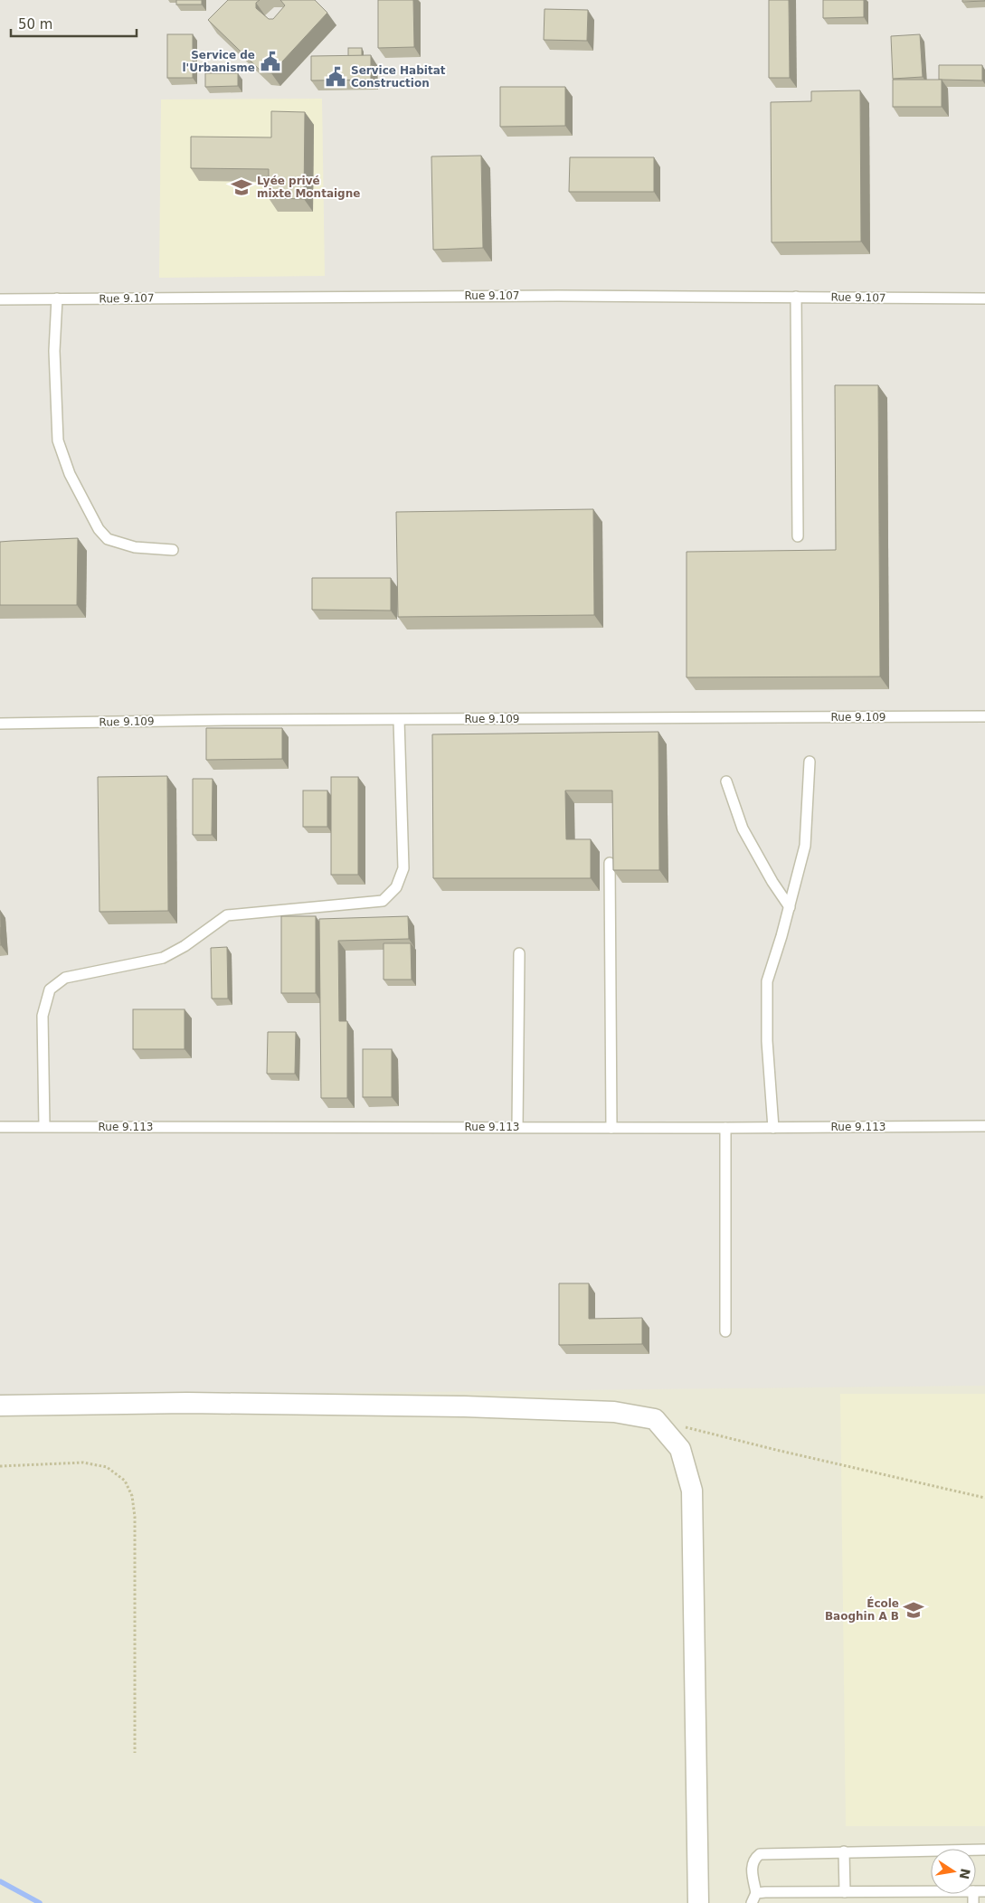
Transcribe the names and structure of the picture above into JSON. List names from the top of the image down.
{
  "streets": {
    "lane": ["Rue 9.107", "Rue 9.109", "Rue 9.113"]
  },
  "places": {
    "public building": ["Service de l'Urbanisme", "Service Habitat Construction"],
    "school or university": ["Lyée privé mixte Montaigne", "École Baoghin A B"]
  },
  "scale_bar": "50 m",
  "north": "right"
}
